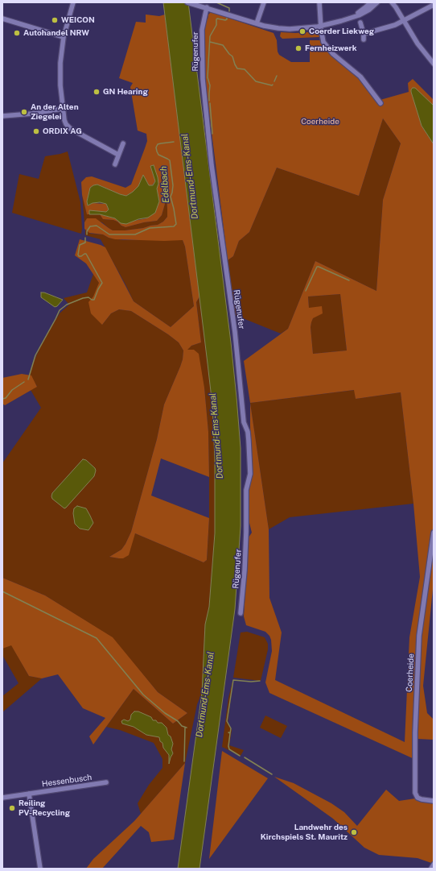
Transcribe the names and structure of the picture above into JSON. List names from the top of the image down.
{
  "streets": {
    "street": ["Rügenufer", "Coerheide", "Hessenbusch"]
  },
  "water": ["Dortmund-Ems-Kanal", "Edelbach"],
  "parks": ["Coerheide"],
  "places": [
    "WEICON",
    "Coerder Liekweg",
    "Autohandel NRW",
    "Fernheizwerk",
    "GN Hearing",
    "An der Alten Ziegelei",
    "ORDIX AG",
    "Reiling PV-Recycling",
    "Landwehr des Kirchspiels St. Mauritz"
  ]
}
